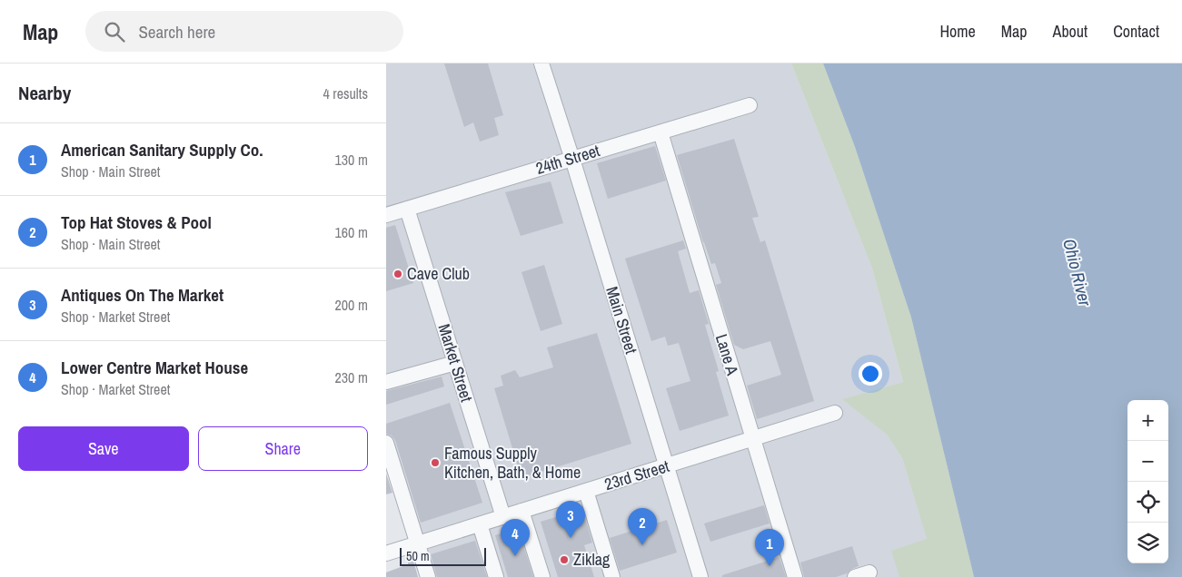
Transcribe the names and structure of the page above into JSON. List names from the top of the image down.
{
  "streets": {
    "street": [
      "24th Street",
      "Main Street",
      "Lane A",
      "Market Street",
      "23rd Street"
    ]
  },
  "crossings": [
    ["24th Street", "Main Street"],
    ["24th Street", "Lane A"],
    ["24th Street", "Market Street"],
    ["Main Street", "23rd Street"],
    ["Lane A", "23rd Street"],
    ["Market Street", "23rd Street"]
  ],
  "water": ["Ohio River"],
  "places": ["Cave Club", "Famous Supply Kitchen, Bath, & Home", "Ziklag"],
  "scale_bar": "50 m",
  "page": {
    "header": "Map",
    "search": "Search here",
    "nav": [
      "Home",
      "Map",
      "About",
      "Contact"
    ],
    "heading": ["Nearby", "4 results"],
    "list": [
      {
        "mark": "1",
        "name": "American Sanitary Supply Co.",
        "note": "Shop · Main Street",
        "value": "130 m"
      },
      {
        "mark": "2",
        "name": "Top Hat Stoves & Pool",
        "note": "Shop · Main Street",
        "value": "160 m"
      },
      {
        "mark": "3",
        "name": "Antiques On The Market",
        "note": "Shop · Market Street",
        "value": "200 m"
      },
      {
        "mark": "4",
        "name": "Lower Centre Market House",
        "note": "Shop · Market Street",
        "value": "230 m"
      }
    ],
    "map_buttons": ["+", "−"],
    "buttons": ["Save", "Share"],
    "pins": [
      "3",
      "2",
      "4",
      "1"
    ],
    "scale": "50 m"
  }
}
